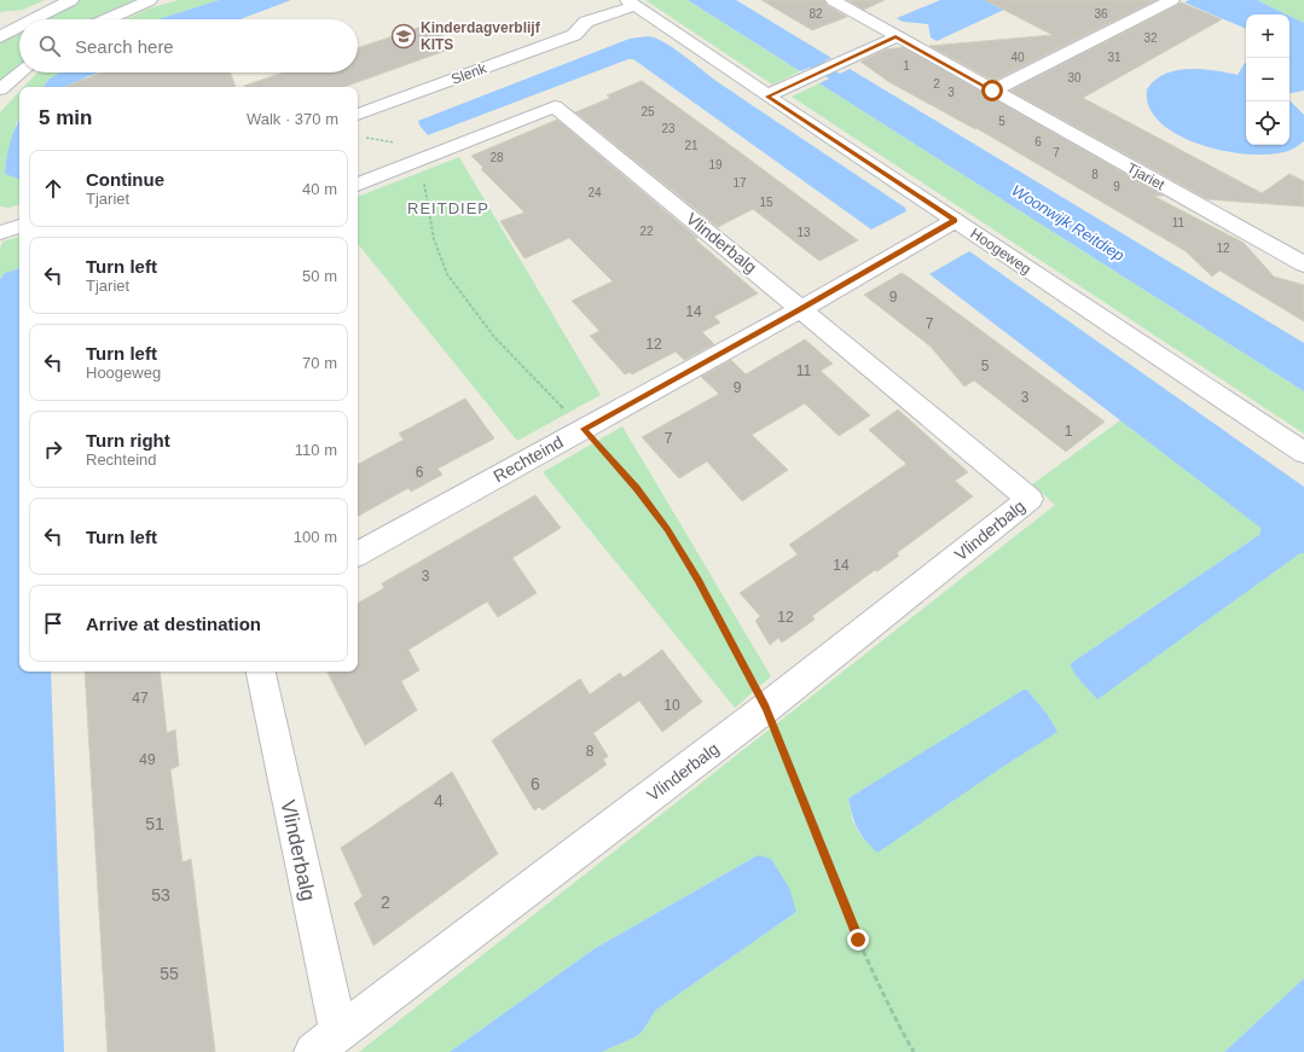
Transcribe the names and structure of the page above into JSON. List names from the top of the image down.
{
  "streets": {
    "street": [
      "Slenk",
      "Tjariet",
      "Vlinderbalg",
      "Hoogeweg",
      "Rechteind"
    ]
  },
  "crossings": [
    ["Slenk", "Hoogeweg"],
    ["Vlinderbalg", "Rechteind"],
    ["Hoogeweg", "Rechteind"]
  ],
  "districts": ["REITDIEP"],
  "water": ["Woonwijk Reitdiep"],
  "places": {
    "school or university": ["Kinderdagverblijf KITS"]
  },
  "house_numbers": [
    "82",
    "36",
    "32",
    "40",
    "31",
    "1",
    "30",
    "2",
    "3",
    "25",
    "5",
    "23",
    "6",
    "21",
    "7",
    "28",
    "19",
    "8",
    "17",
    "9",
    "24",
    "15",
    "11",
    "22",
    "13",
    "12",
    "9",
    "14",
    "7",
    "12",
    "5",
    "11",
    "9",
    "3",
    "1",
    "7",
    "6",
    "14",
    "3",
    "12",
    "47",
    "10",
    "8",
    "49",
    "6",
    "4",
    "51",
    "53",
    "2",
    "55"
  ],
  "page": {
    "map_buttons": ["+", "−"],
    "search": "Search here",
    "heading": ["5 min", "Walk · 370 m"],
    "list": [
      ["Continue", "Tjariet", "40 m"],
      ["Turn left", "Tjariet", "50 m"],
      ["Turn left", "Hoogeweg", "70 m"],
      ["Turn right", "Rechteind", "110 m"],
      ["Turn left", "100 m"],
      "Arrive at destination"
    ]
  }
}
